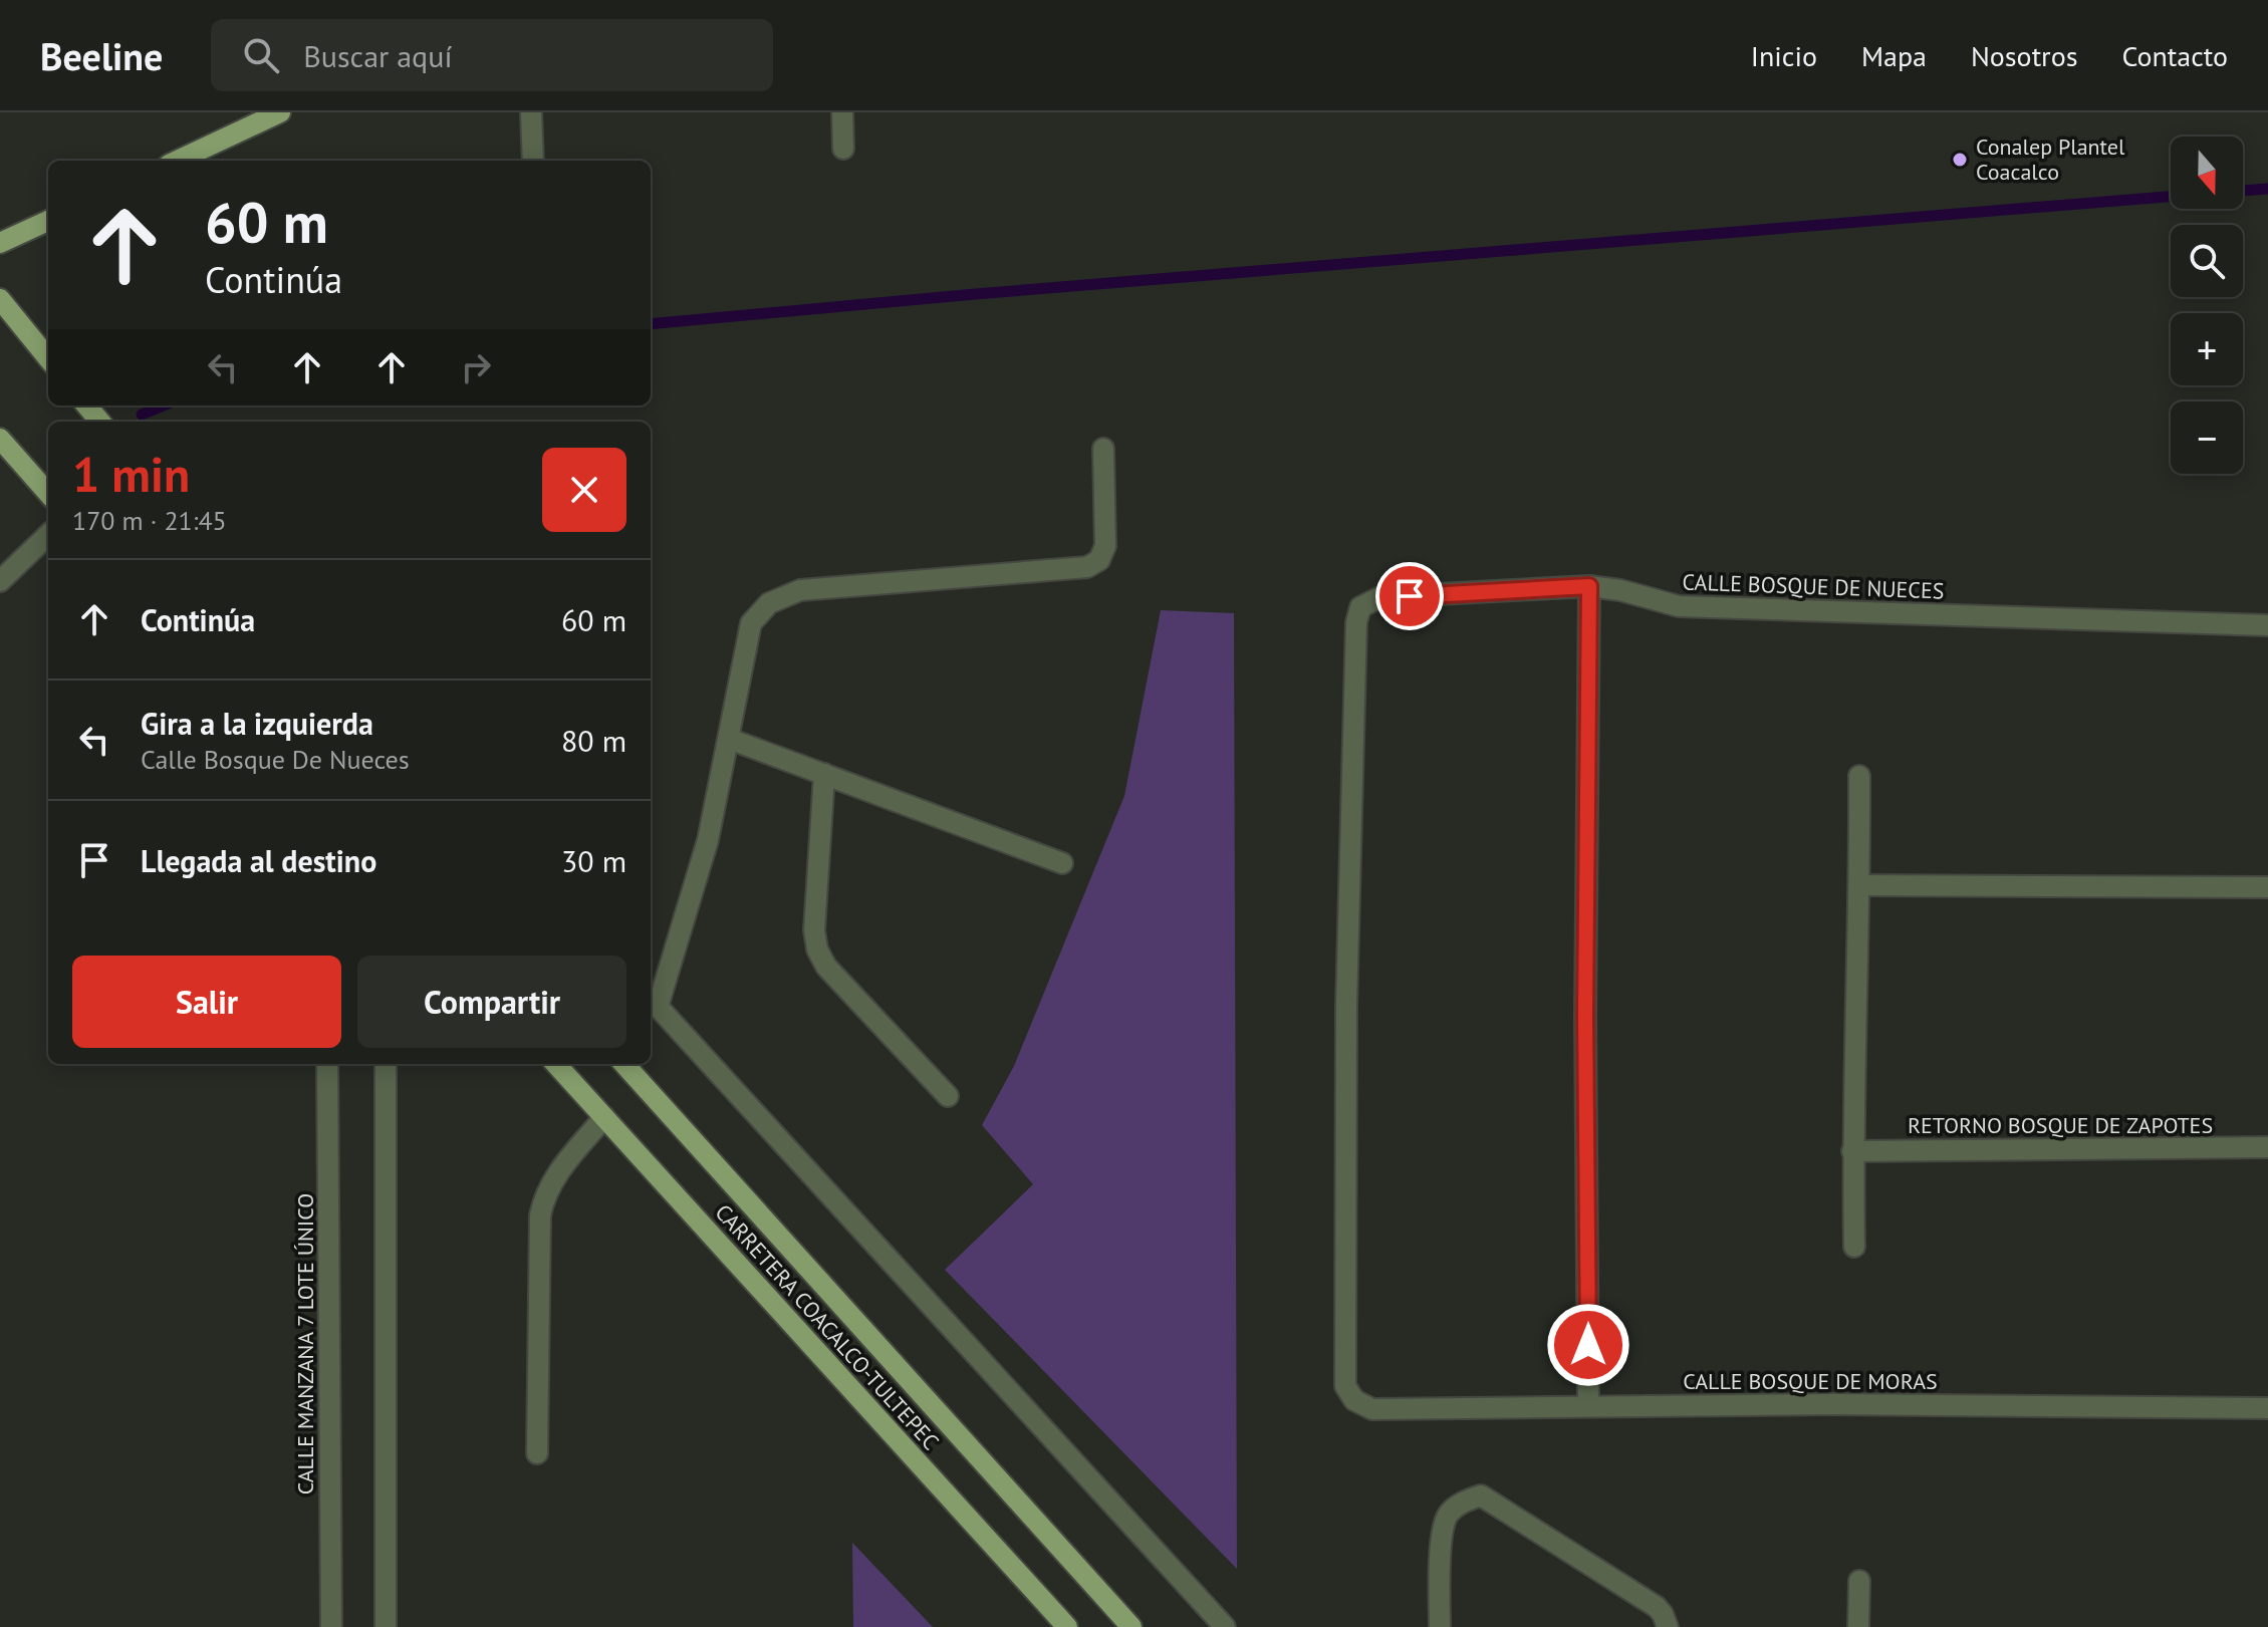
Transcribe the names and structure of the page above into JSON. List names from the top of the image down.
{
  "streets": {
    "main road": ["CARRETERA COACALCO-TULTEPEC"],
    "street": [
      "CALLE BOSQUE DE NUECES",
      "RETORNO BOSQUE DE ZAPOTES",
      "CALLE MANZANA 7 LOTE ÚNICO",
      "CALLE BOSQUE DE MORAS"
    ]
  },
  "crossings": [
    ["CALLE BOSQUE DE NUECES", "CALLE BOSQUE DE MORAS"]
  ],
  "places": ["Conalep Plantel Coacalco"],
  "north": "bottom",
  "page": {
    "header": "Beeline",
    "search": "Buscar aquí",
    "nav": [
      "Inicio",
      "Mapa",
      "Nosotros",
      "Contacto"
    ],
    "map_buttons": ["+", "−"],
    "turn": ["60 m", "Continúa"],
    "heading": ["1 min", "170 m · 21:45"],
    "list": [
      {
        "name": "Continúa",
        "value": "60 m"
      },
      {
        "name": "Gira a la izquierda",
        "note": "Calle Bosque De Nueces",
        "value": "80 m"
      },
      {
        "name": "Llegada al destino",
        "value": "30 m"
      }
    ],
    "buttons": ["Salir", "Compartir"]
  }
}
